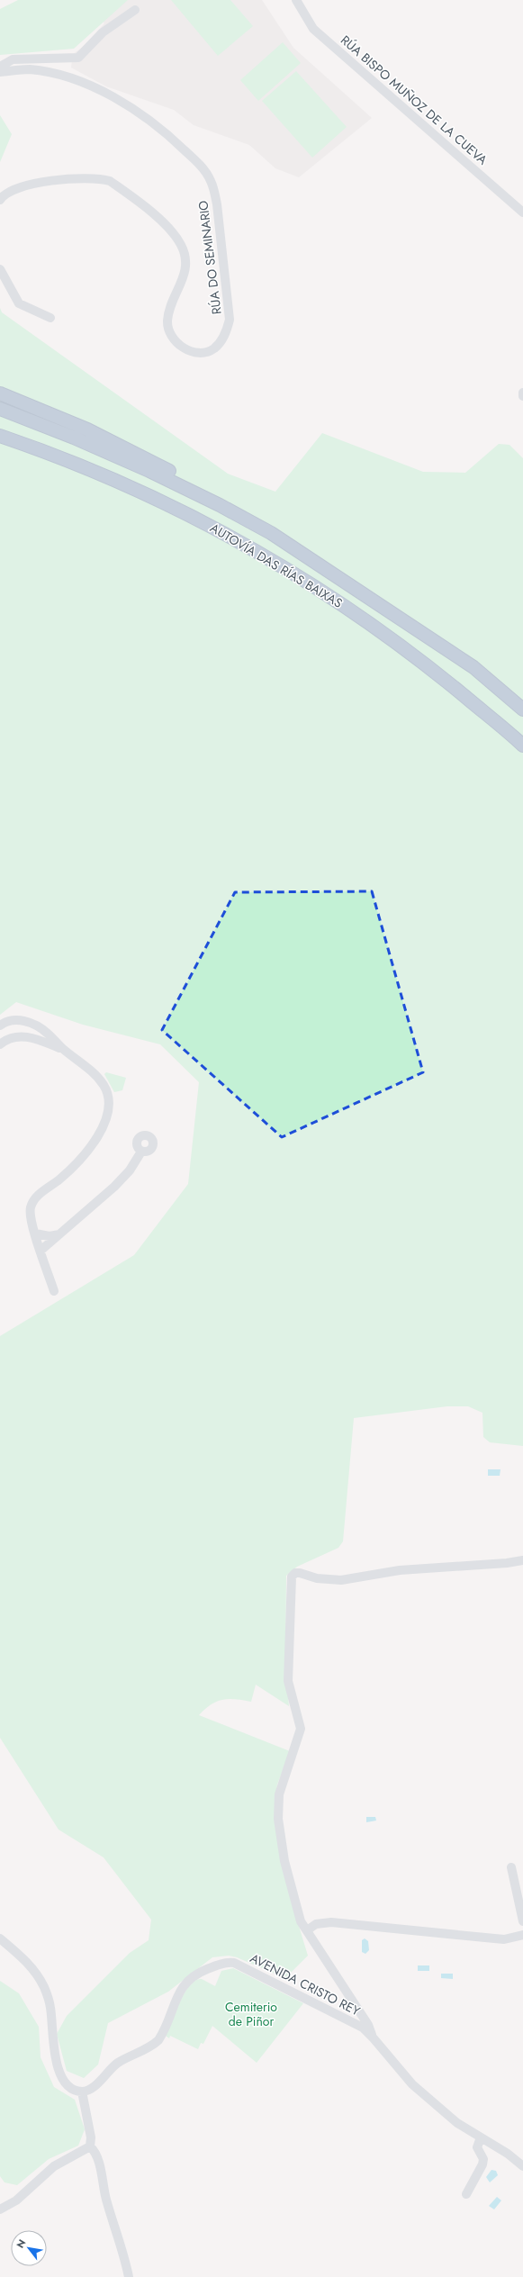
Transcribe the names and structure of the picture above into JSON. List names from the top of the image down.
{
  "streets": {
    "highway": ["AUTOVÍA DAS RÍAS BAIXAS"],
    "street": ["RÚA BISPO MUÑOZ DE LA CUEVA", "RÚA DO SEMINARIO", "AVENIDA CRISTO REY"]
  },
  "parks": ["Cemiterio de Piñor"],
  "north": "top left"
}
